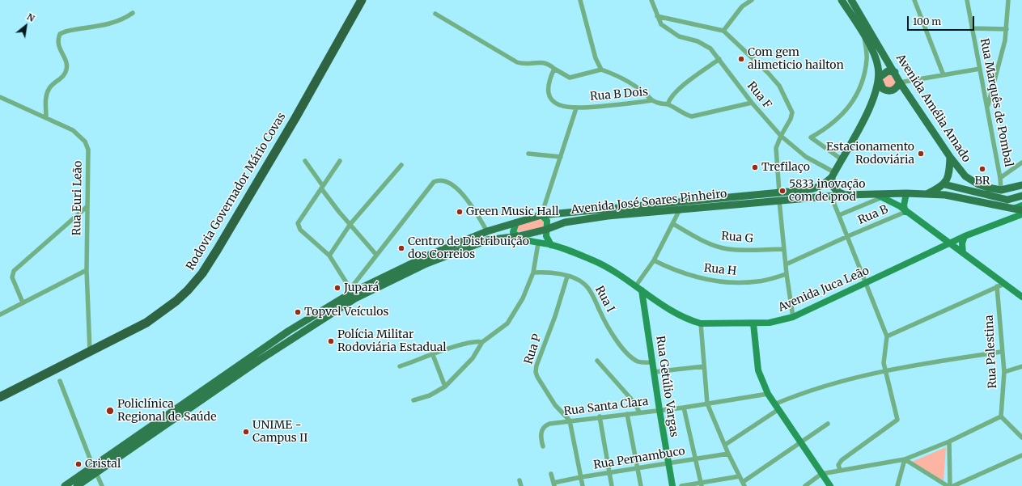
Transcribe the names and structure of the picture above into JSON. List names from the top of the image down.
{
  "streets": {
    "highway": ["Rodovia Governador Mário Covas"],
    "main road": [
      "Avenida Amélia Amado",
      "Avenida José Soares Pinheiro",
      "Avenida Juca Leão",
      "Rua Getúlio Vargas"
    ],
    "street": [
      "Rua B Dois",
      "Rua F",
      "Rua Marquês de Pombal",
      "Rua Euri Leão",
      "Rua B",
      "Rua G",
      "Rua H",
      "Rua I",
      "Rua P",
      "Rua Palestina",
      "Rua Santa Clara",
      "Rua Pernambuco"
    ]
  },
  "crossings": [
    ["Rua B Dois", "Rua F"],
    ["Rua F", "Avenida Amélia Amado"],
    ["Rua F", "Avenida José Soares Pinheiro"],
    ["Rua Marquês de Pombal", "Avenida Amélia Amado"],
    ["Avenida Amélia Amado", "Avenida José Soares Pinheiro"],
    ["Rodovia Governador Mário Covas", "Rua Euri Leão"],
    ["Avenida José Soares Pinheiro", "Avenida Juca Leão"],
    ["Avenida Juca Leão", "Rua Getúlio Vargas"],
    ["Rua I", "Rua P"],
    ["Rua I", "Rua Getúlio Vargas"],
    ["Rua P", "Rua Santa Clara"],
    ["Rua Getúlio Vargas", "Rua Santa Clara"],
    ["Rua Getúlio Vargas", "Rua Pernambuco"]
  ],
  "places": [
    "Com gem alimeticio hailton",
    "Estacionamento Rodoviária",
    "Trefilaço",
    "BR",
    "5833 inovação com de prod",
    "Green Music Hall",
    "Centro de Distribuição dos Correios",
    "Jupará",
    "Topvel Veículos",
    "Polícia Militar Rodoviária Estadual",
    "Policlínica Regional de Saúde",
    "UNIME - Campus II",
    "Cristal"
  ],
  "scale_bar": "100 m",
  "north": "top right"
}
